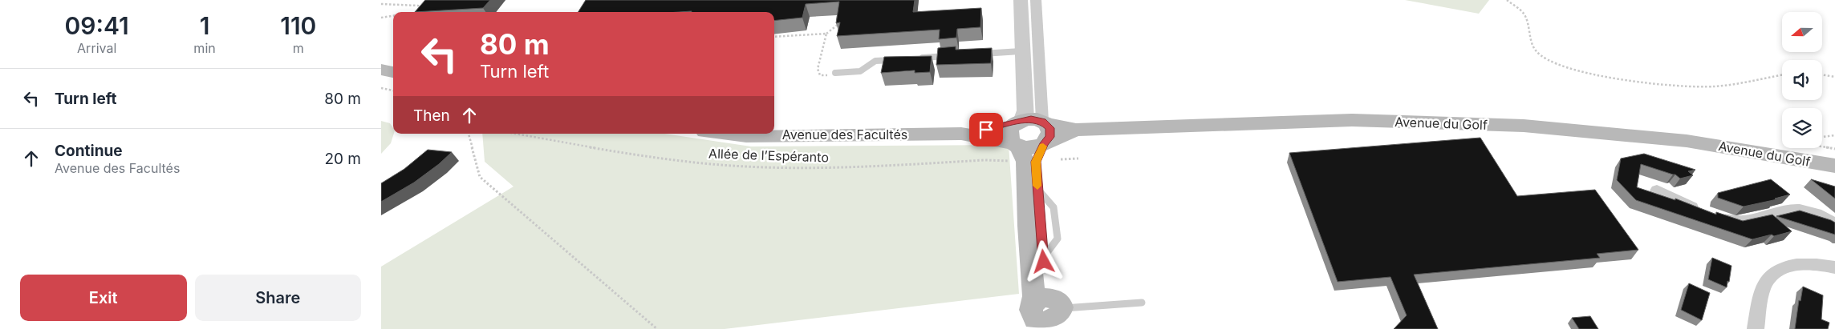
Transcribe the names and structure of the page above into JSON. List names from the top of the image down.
{
  "streets": {
    "main road": ["Avenue du Golf", "Avenue des Facultés"],
    "path": ["Allée de l’Espéranto"]
  },
  "crossings": [
    ["Avenue du Golf", "Avenue des Facultés"],
    ["Avenue des Facultés", "Allée de l’Espéranto"]
  ],
  "north": "left",
  "page": {
    "eta": [
      "09:41",
      "Arrival",
      "1",
      "min",
      "110",
      "m"
    ],
    "turn": ["80 m", "Turn left"],
    "list": [
      {
        "name": "Turn left",
        "value": "80 m"
      },
      {
        "name": "Continue",
        "note": "Avenue des Facultés",
        "value": "20 m"
      }
    ],
    "then": "Then",
    "buttons": ["Exit", "Share"]
  }
}
